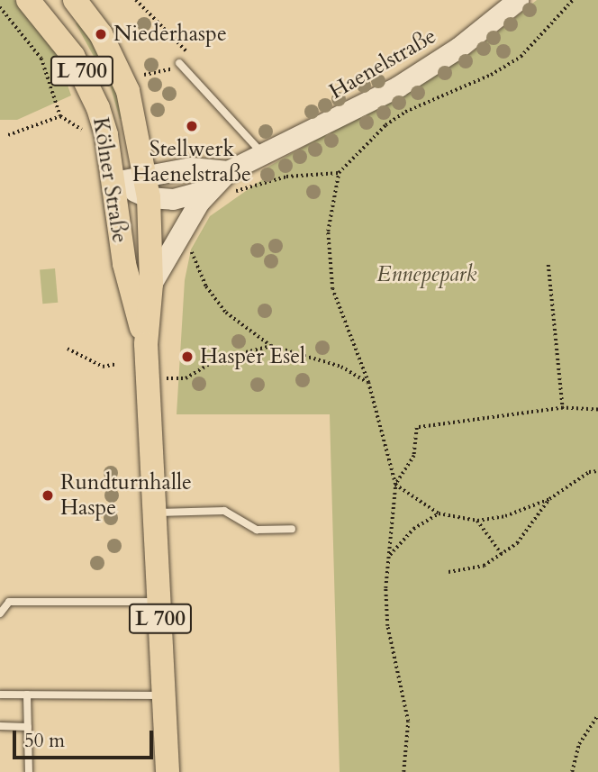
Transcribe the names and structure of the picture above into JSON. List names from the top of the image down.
{
  "streets": {
    "main road": ["Haenelstraße", "L 700", "Kölner Straße"]
  },
  "crossings": [
    ["Haenelstraße", "L 700"],
    ["L 700", "Kölner Straße"]
  ],
  "parks": ["Ennepepark"],
  "places": [
    "Niederhaspe",
    "Stellwerk Haenelstraße",
    "Hasper Esel",
    "Rundturnhalle Haspe"
  ],
  "scale_bar": "50 m"
}
